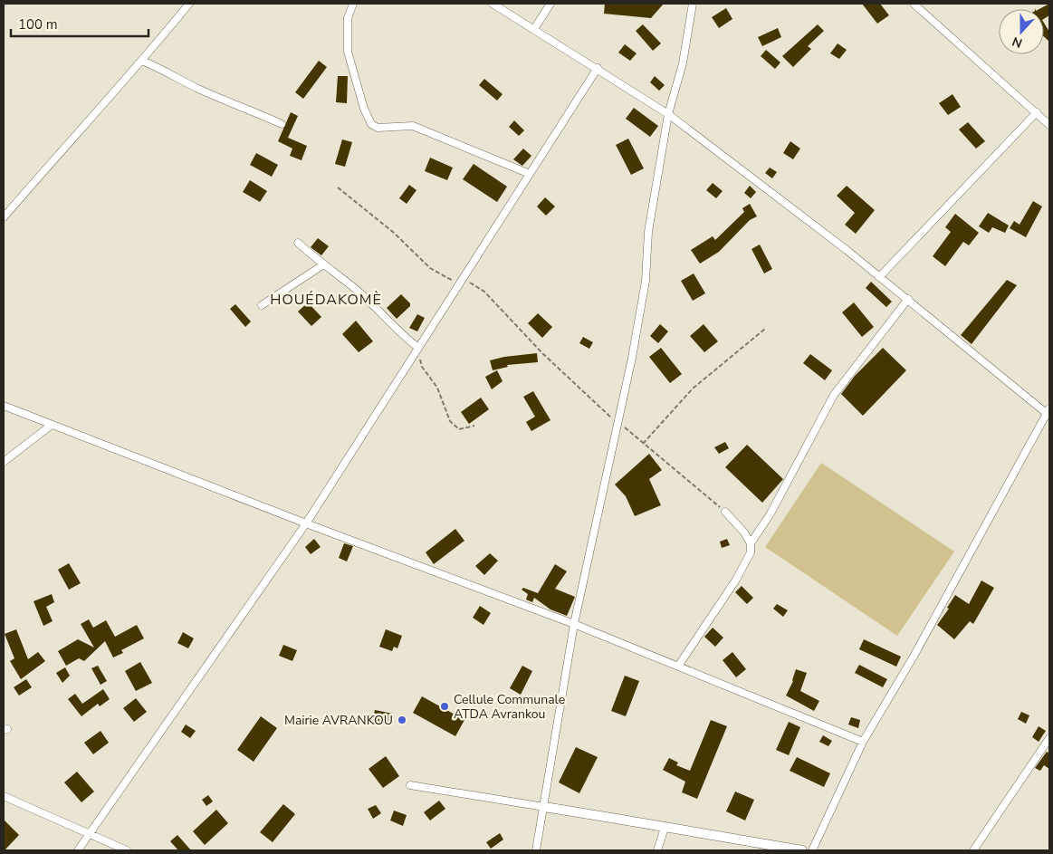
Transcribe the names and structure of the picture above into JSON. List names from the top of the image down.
{
  "districts": ["HOUÉDAKOMÈ"],
  "places": ["Cellule Communale ATDA Avrankou", "Mairie AVRANKOU"],
  "scale_bar": "100 m",
  "north": "bottom"
}
